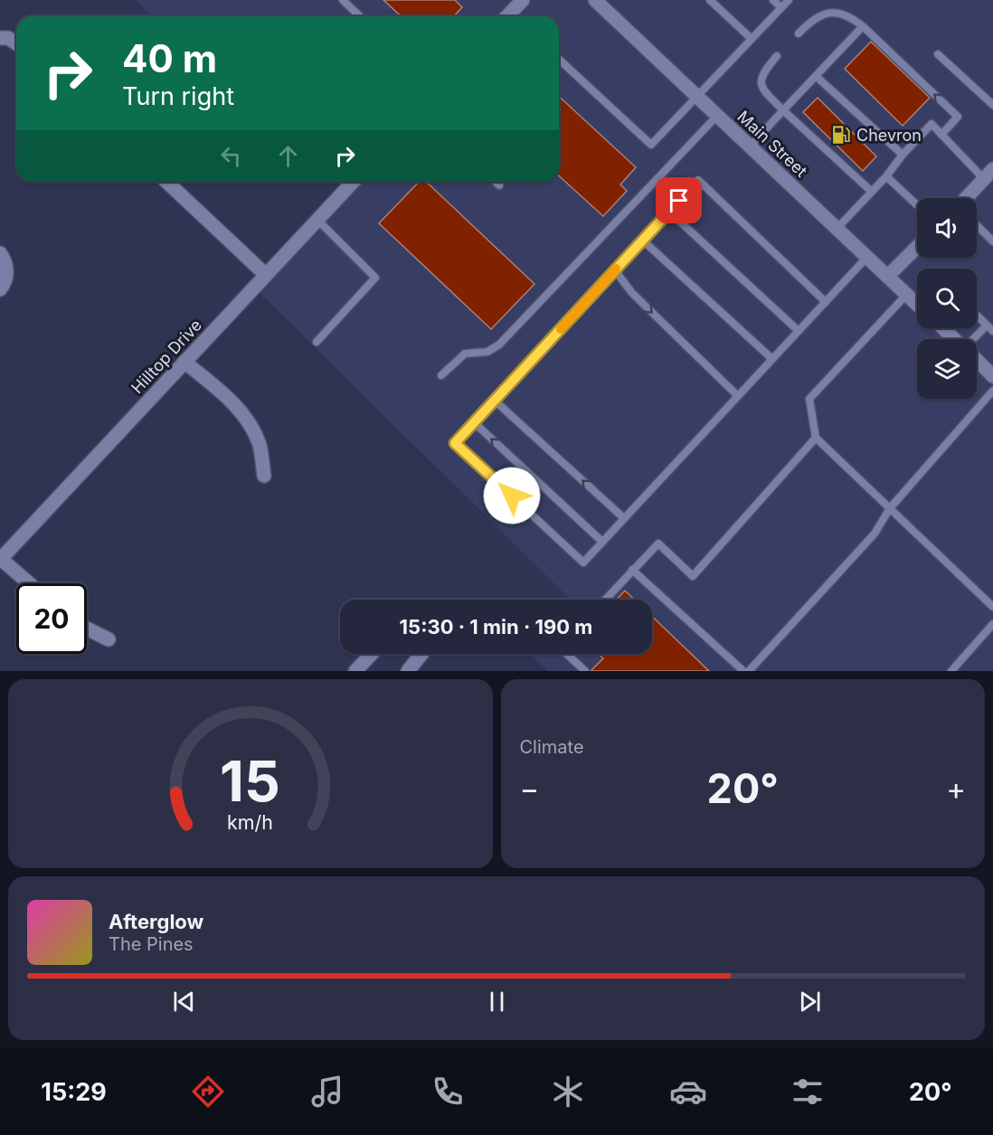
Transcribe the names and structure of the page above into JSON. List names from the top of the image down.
{
  "streets": {
    "main road": ["Main Street", "Hilltop Drive"]
  },
  "places": {
    "fuel station": ["Chevron"]
  },
  "page": {
    "turn": ["40 m", "Turn right"],
    "limit": "20",
    "trip": "15:30 · 1 min · 190 m",
    "tile": "Climate",
    "heat": ["−", "20°", "+"],
    "song": ["Afterglow", "The Pines"],
    "tabs": ["15:29", "20°"],
    "gauge": ["15", "km/h"]
  }
}
